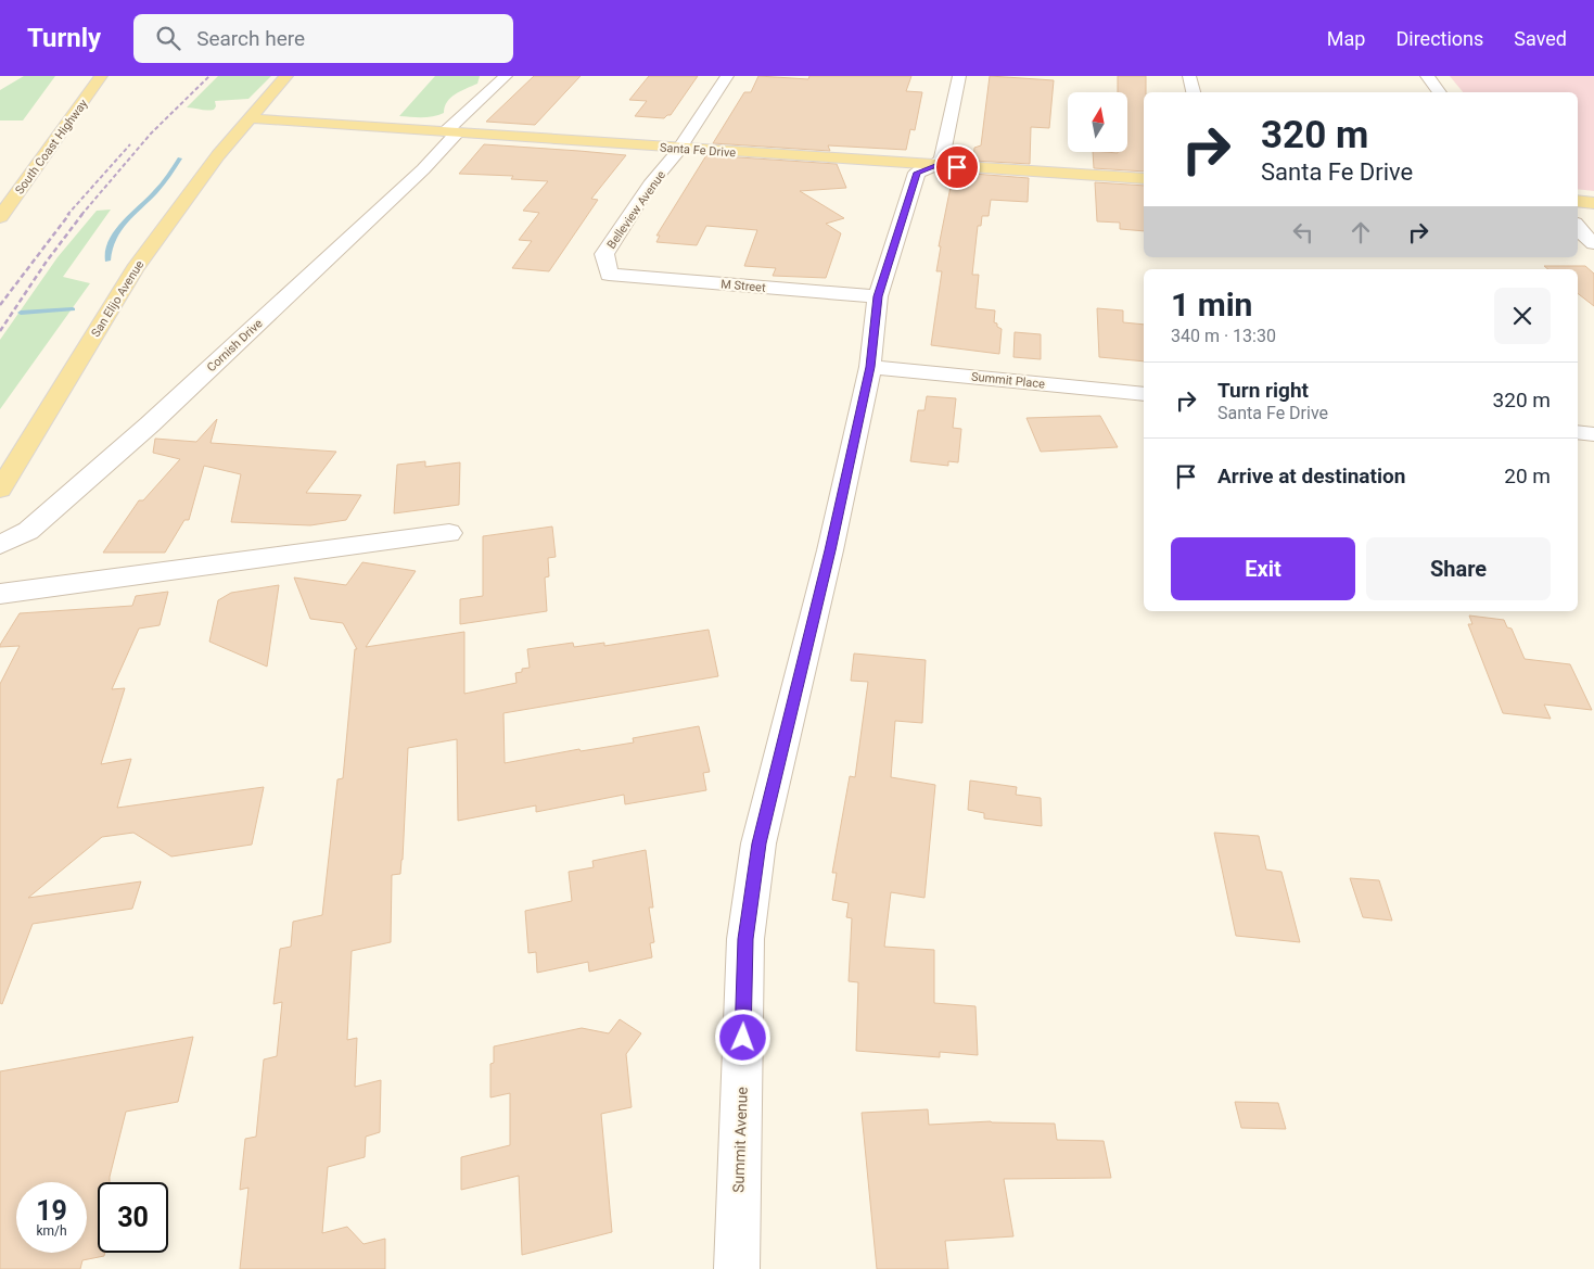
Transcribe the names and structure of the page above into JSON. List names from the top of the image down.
{
  "streets": {
    "main road": ["South Coast Highway", "Santa Fe Drive", "San Elijo Avenue"],
    "street": [
      "Belleview Avenue",
      "M Street",
      "Cornish Drive",
      "Summit Place",
      "Summit Avenue"
    ]
  },
  "crossings": [
    ["Santa Fe Drive", "Belleview Avenue"],
    ["Santa Fe Drive", "San Elijo Avenue"],
    ["Santa Fe Drive", "Cornish Drive"],
    ["Santa Fe Drive", "Summit Avenue"],
    ["Belleview Avenue", "M Street"],
    ["M Street", "Summit Avenue"],
    ["Summit Place", "Summit Avenue"]
  ],
  "north": "top",
  "page": {
    "header": "Turnly",
    "search": "Search here",
    "nav": ["Map", "Directions", "Saved"],
    "turn": ["320 m", "Santa Fe Drive"],
    "heading": ["1 min", "340 m · 13:30"],
    "list": [
      {
        "name": "Turn right",
        "note": "Santa Fe Drive",
        "value": "320 m"
      },
      {
        "name": "Arrive at destination",
        "value": "20 m"
      }
    ],
    "buttons": ["Exit", "Share"],
    "speed": "19 km/h",
    "limit": "30"
  }
}
